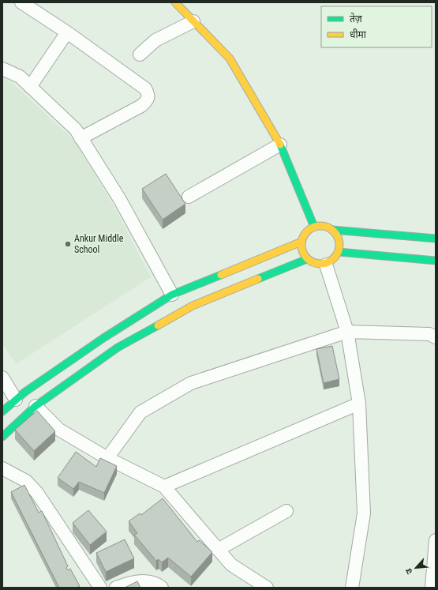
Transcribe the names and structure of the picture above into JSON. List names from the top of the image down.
{
  "places": ["Ankur Middle School"],
  "legend": ["तेज़", "धीमा"],
  "north": "bottom left"
}
